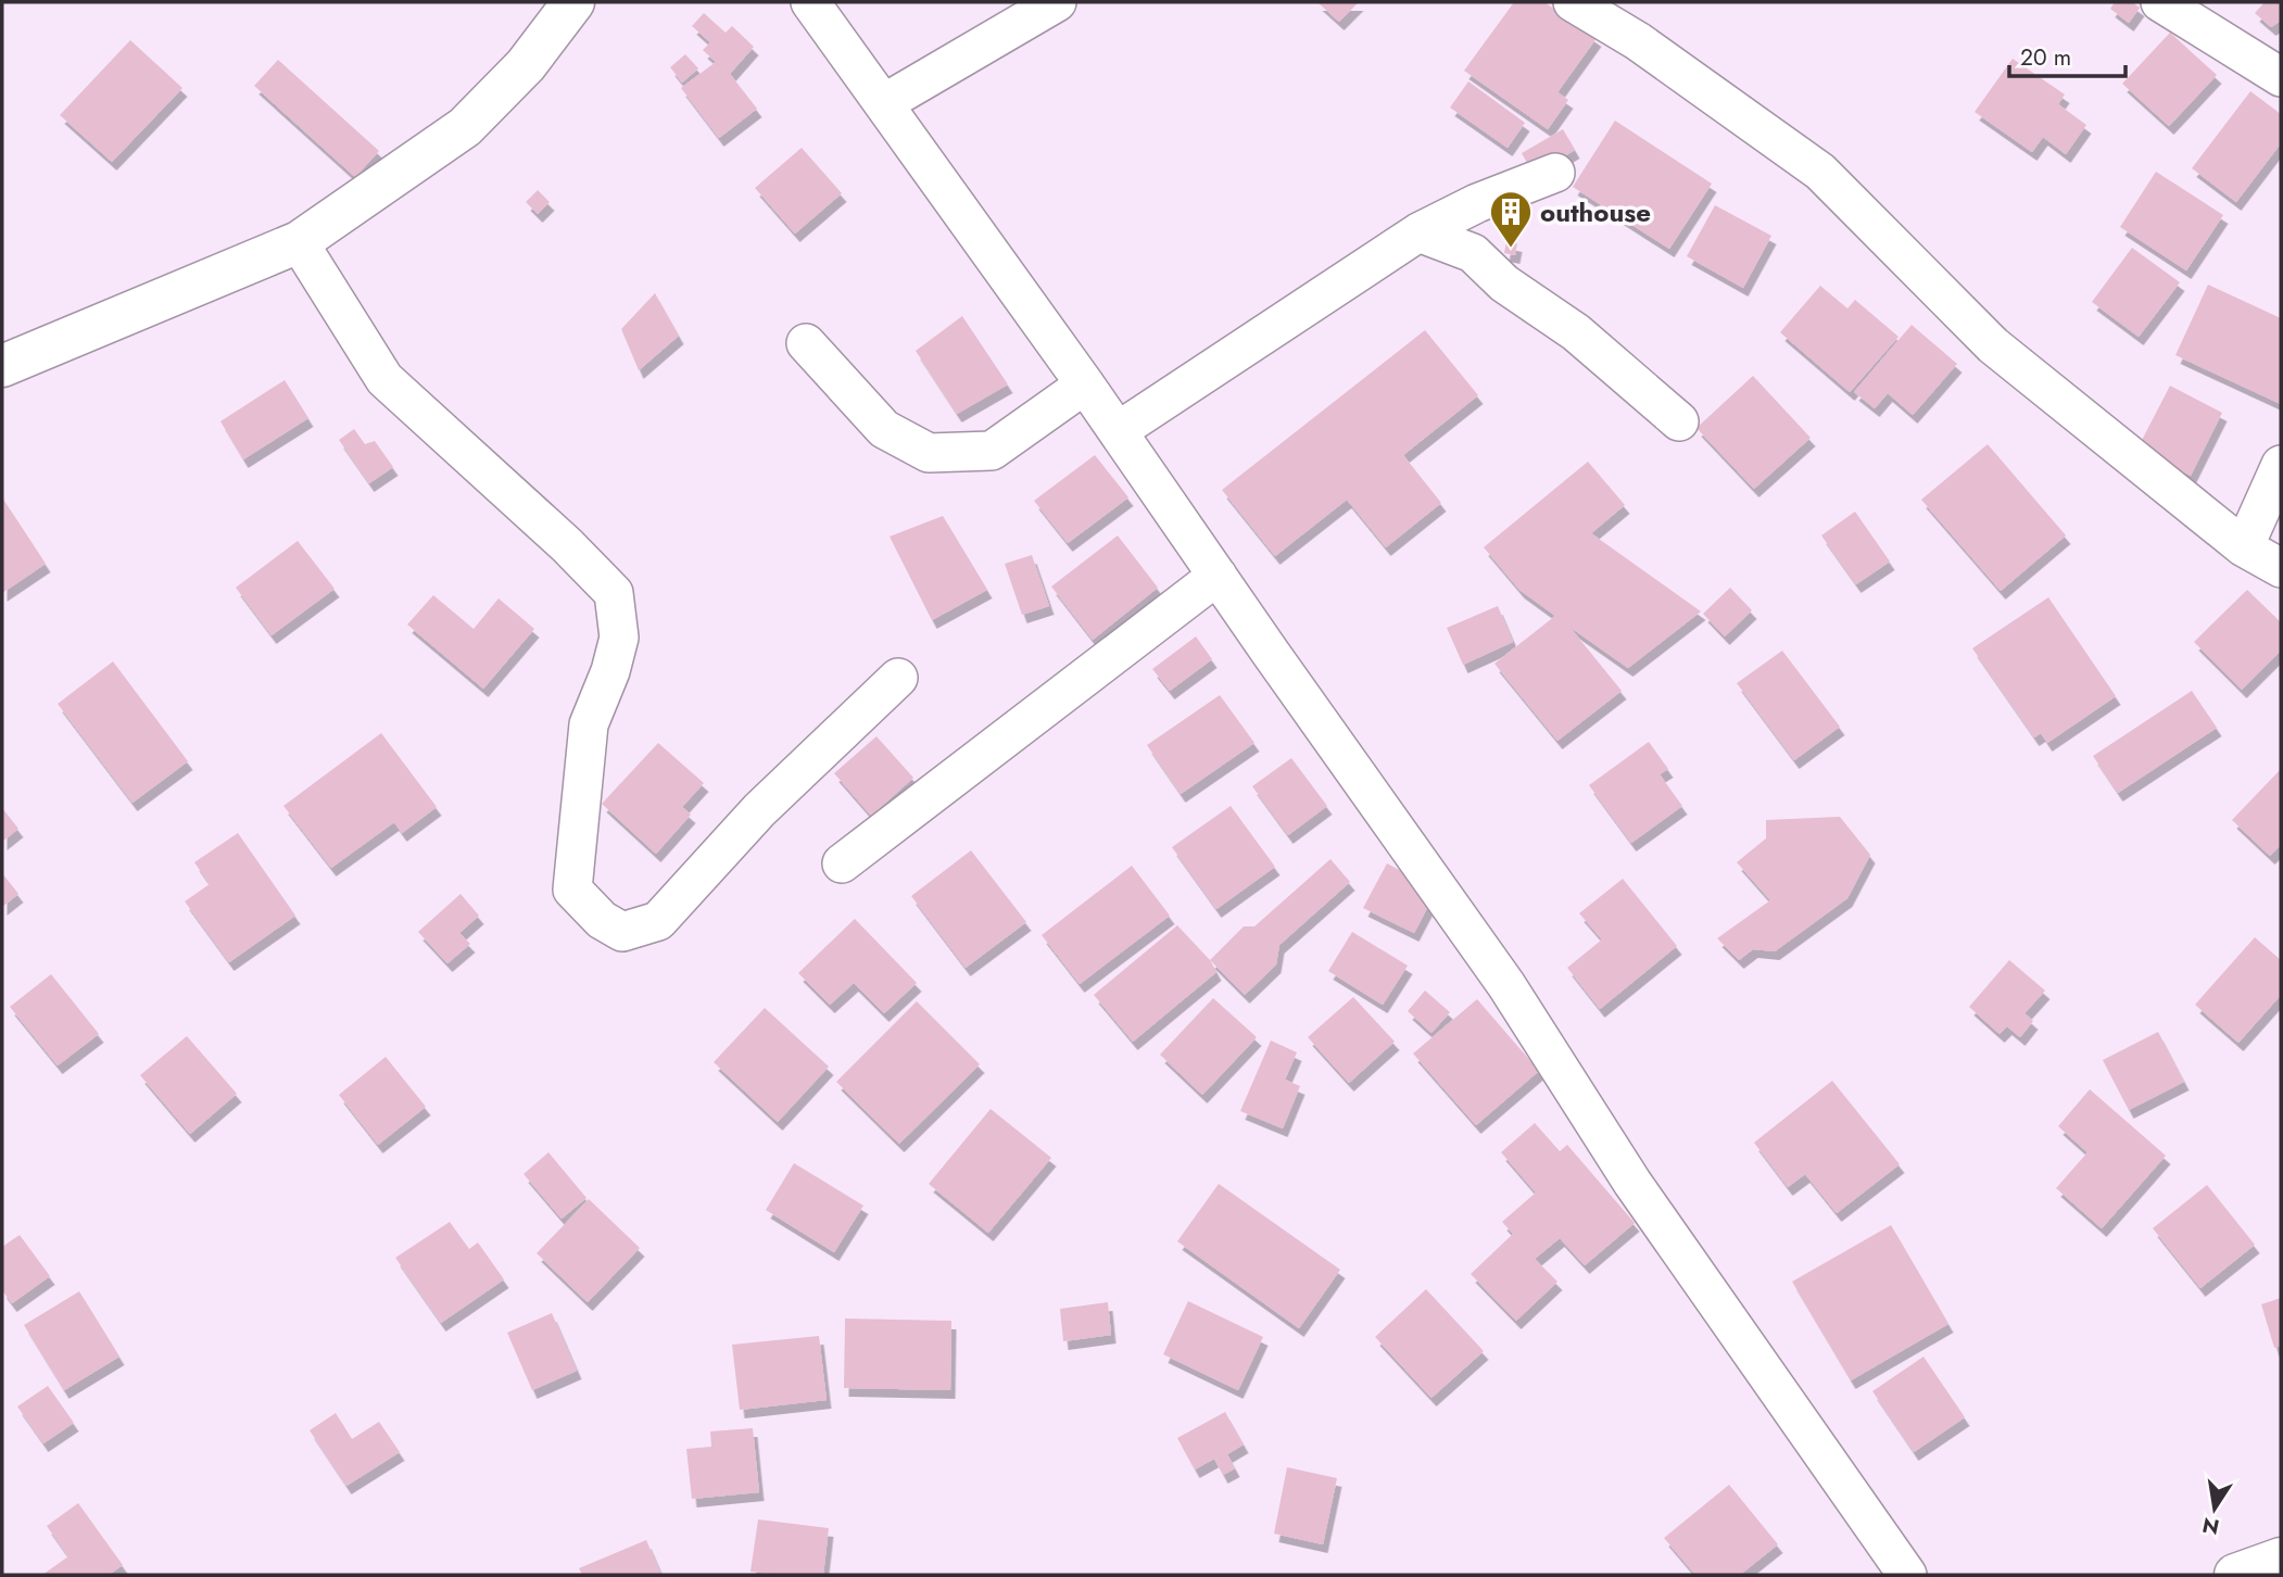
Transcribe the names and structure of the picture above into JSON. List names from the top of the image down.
{
  "places": {
    "building": ["outhouse"]
  },
  "scale_bar": "20 m",
  "north": "bottom"
}
